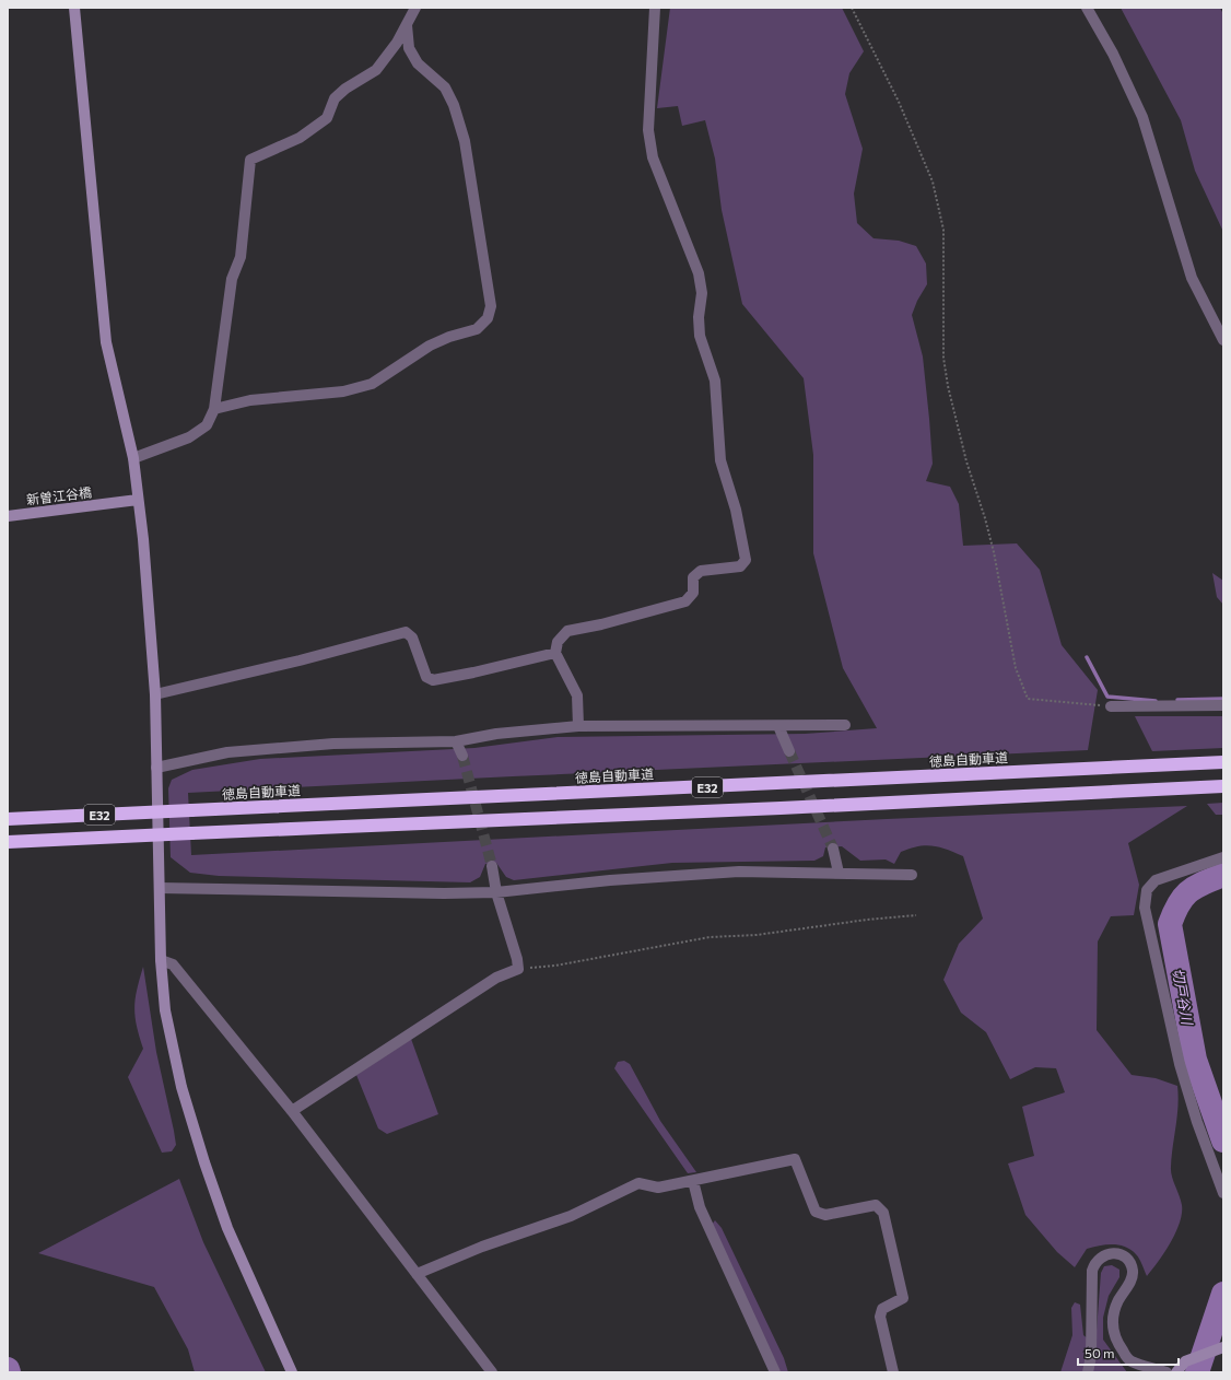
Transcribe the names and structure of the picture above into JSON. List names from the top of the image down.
{
  "streets": {
    "highway": ["徳島自動車道", "E32"],
    "street": ["新曽江谷橋"]
  },
  "water": ["切戸谷川"],
  "scale_bar": "50 m"
}
